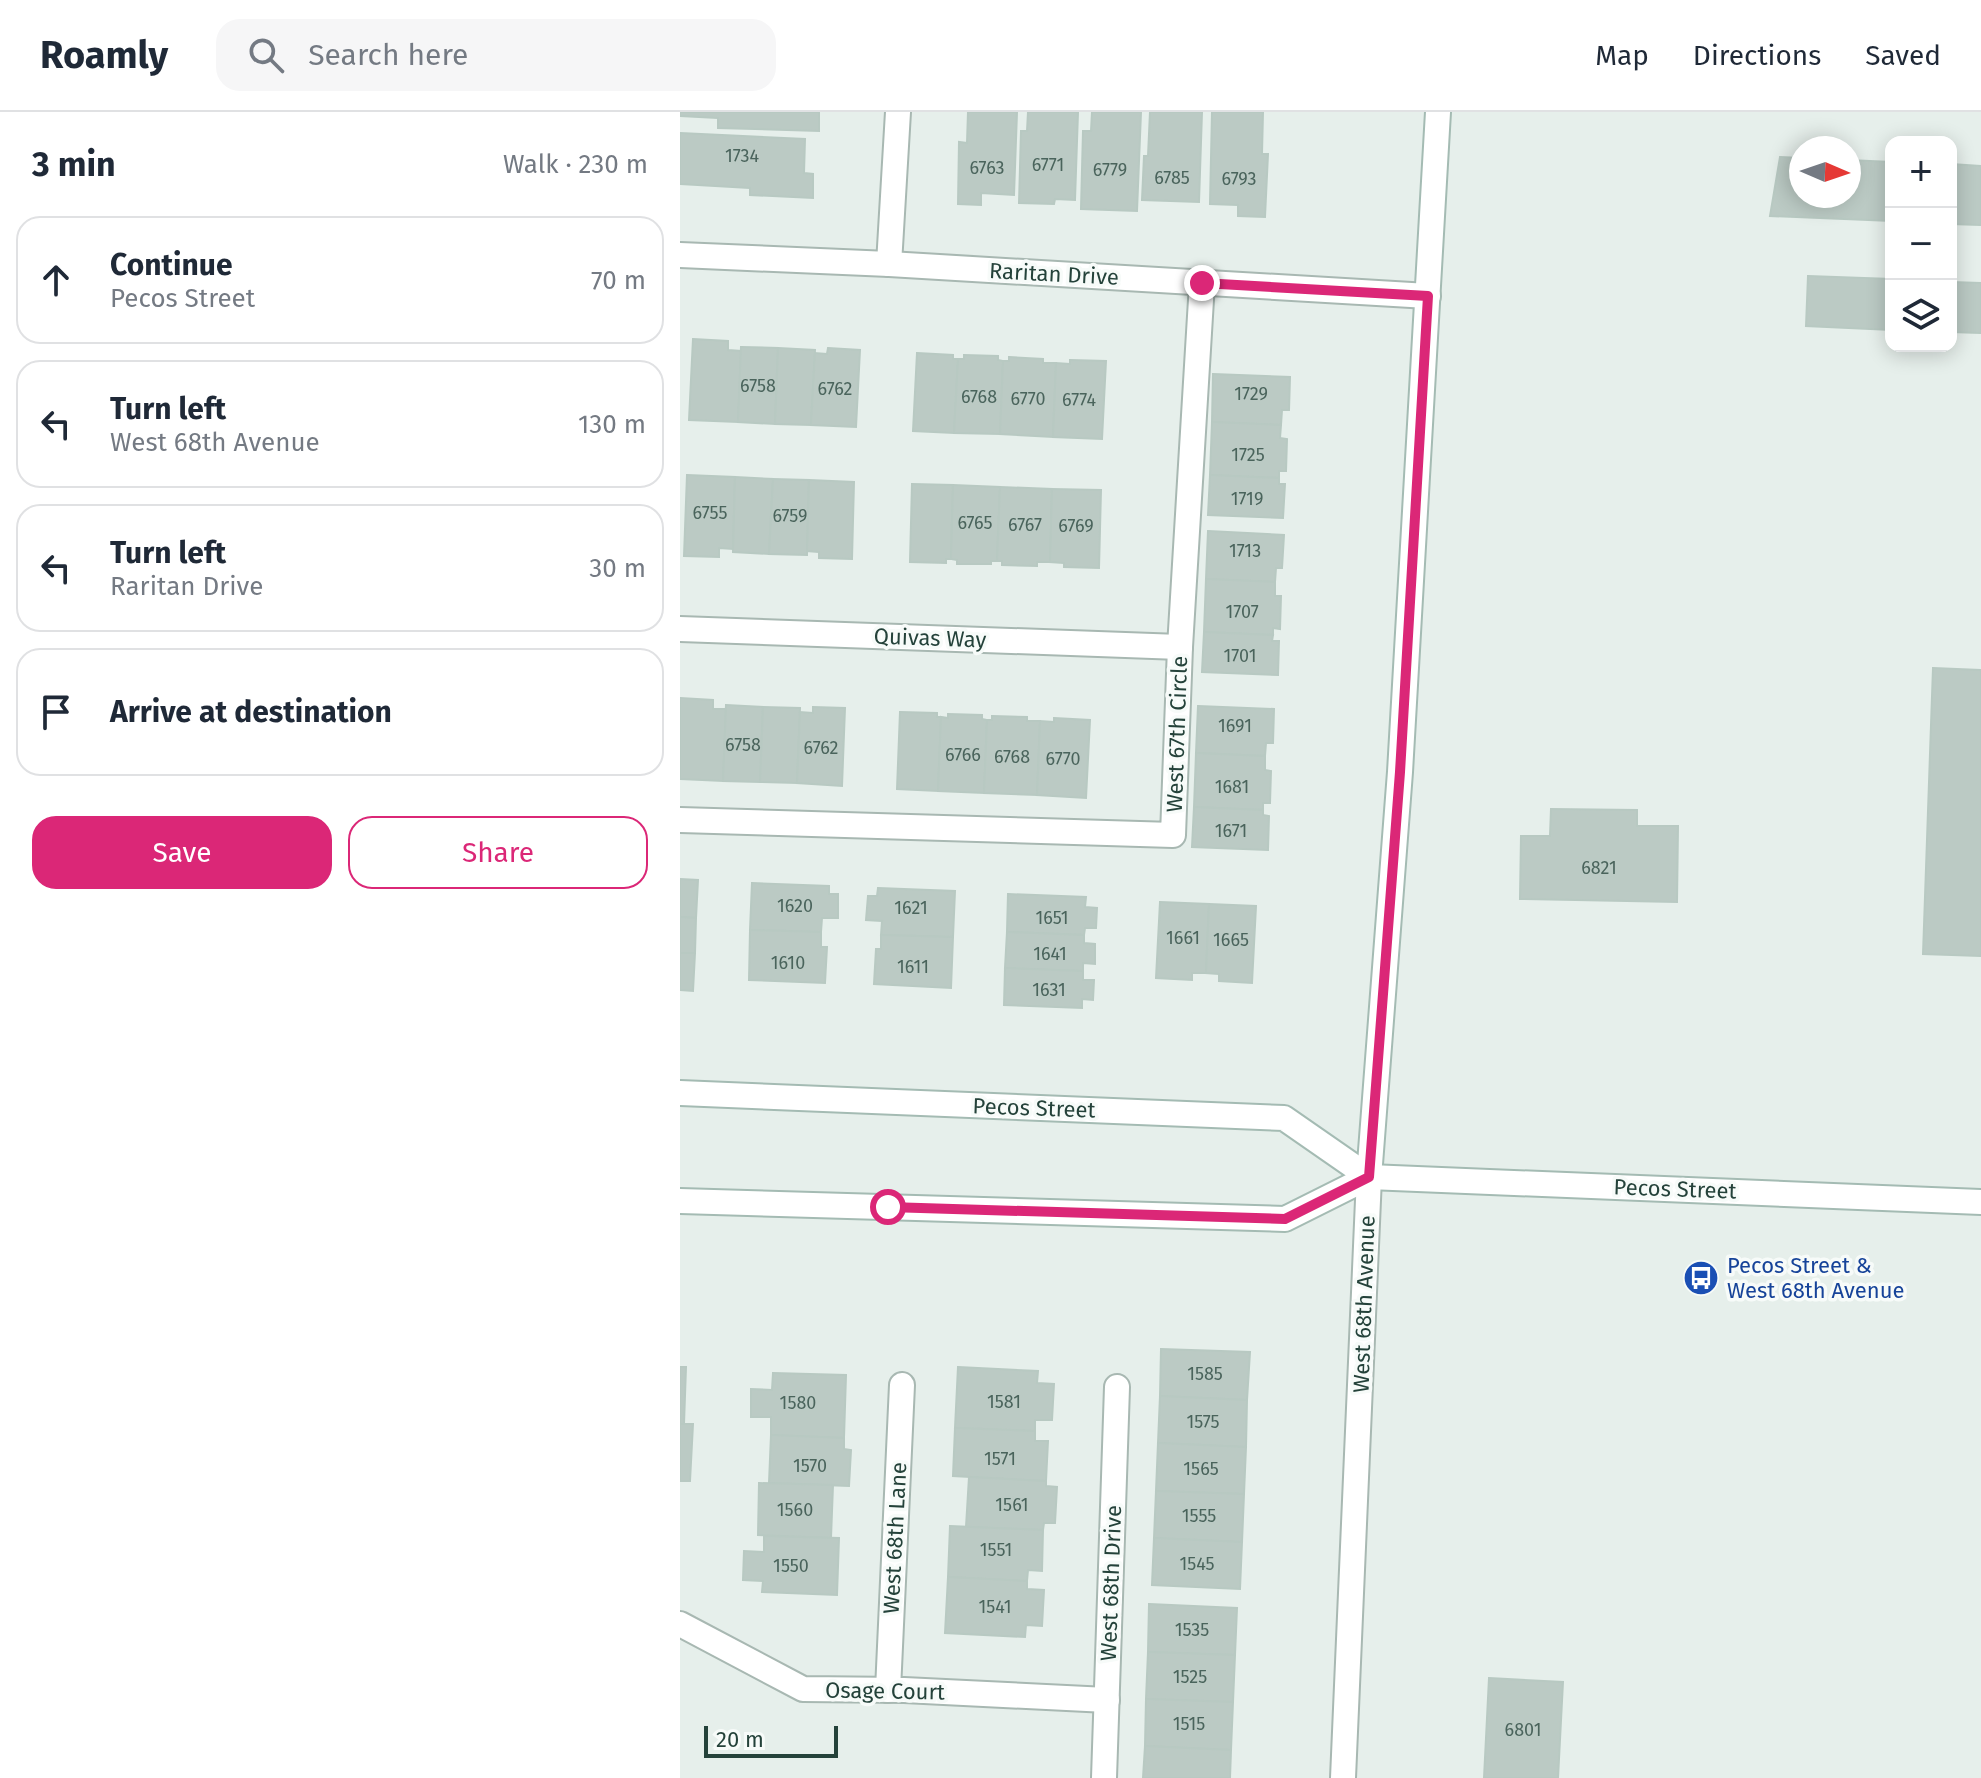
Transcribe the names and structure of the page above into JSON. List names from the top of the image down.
{
  "streets": {
    "street": [
      "Raritan Drive",
      "Quivas Way",
      "West 67th Circle",
      "Pecos Street",
      "West 68th Avenue",
      "West 68th Lane",
      "West 68th Drive",
      "Osage Court"
    ]
  },
  "crossings": [
    ["Raritan Drive", "West 67th Circle"],
    ["Raritan Drive", "West 68th Avenue"],
    ["Quivas Way", "West 67th Circle"],
    ["Pecos Street", "West 68th Avenue"],
    ["West 68th Lane", "Osage Court"],
    ["West 68th Drive", "Osage Court"]
  ],
  "places": {
    "bus stop": ["Pecos Street & West 68th Avenue"]
  },
  "house_numbers": [
    "1734",
    "6771",
    "6763",
    "6779",
    "6785",
    "6793",
    "6758",
    "6762",
    "1729",
    "6768",
    "6770",
    "6774",
    "1725",
    "1719",
    "6755",
    "6759",
    "6765",
    "6767",
    "6769",
    "1713",
    "1707",
    "1701",
    "1691",
    "6758",
    "6762",
    "6766",
    "6768",
    "6770",
    "1681",
    "1671",
    "6821",
    "1620",
    "1621",
    "1651",
    "1661",
    "1665",
    "1641",
    "1610",
    "1611",
    "1631",
    "1585",
    "1581",
    "1580",
    "1575",
    "1571",
    "1570",
    "1565",
    "1561",
    "1560",
    "1555",
    "1551",
    "1545",
    "1550",
    "1541",
    "1535",
    "1525",
    "1515",
    "6801"
  ],
  "scale_bar": "20 m",
  "north": "right",
  "page": {
    "header": "Roamly",
    "search": "Search here",
    "nav": ["Map", "Directions", "Saved"],
    "heading": ["3 min", "Walk · 230 m"],
    "map_buttons": ["+", "−"],
    "list": [
      ["Continue", "Pecos Street", "70 m"],
      ["Turn left", "West 68th Avenue", "130 m"],
      ["Turn left", "Raritan Drive", "30 m"],
      "Arrive at destination"
    ],
    "buttons": ["Save", "Share"],
    "scale": "20 m"
  }
}
